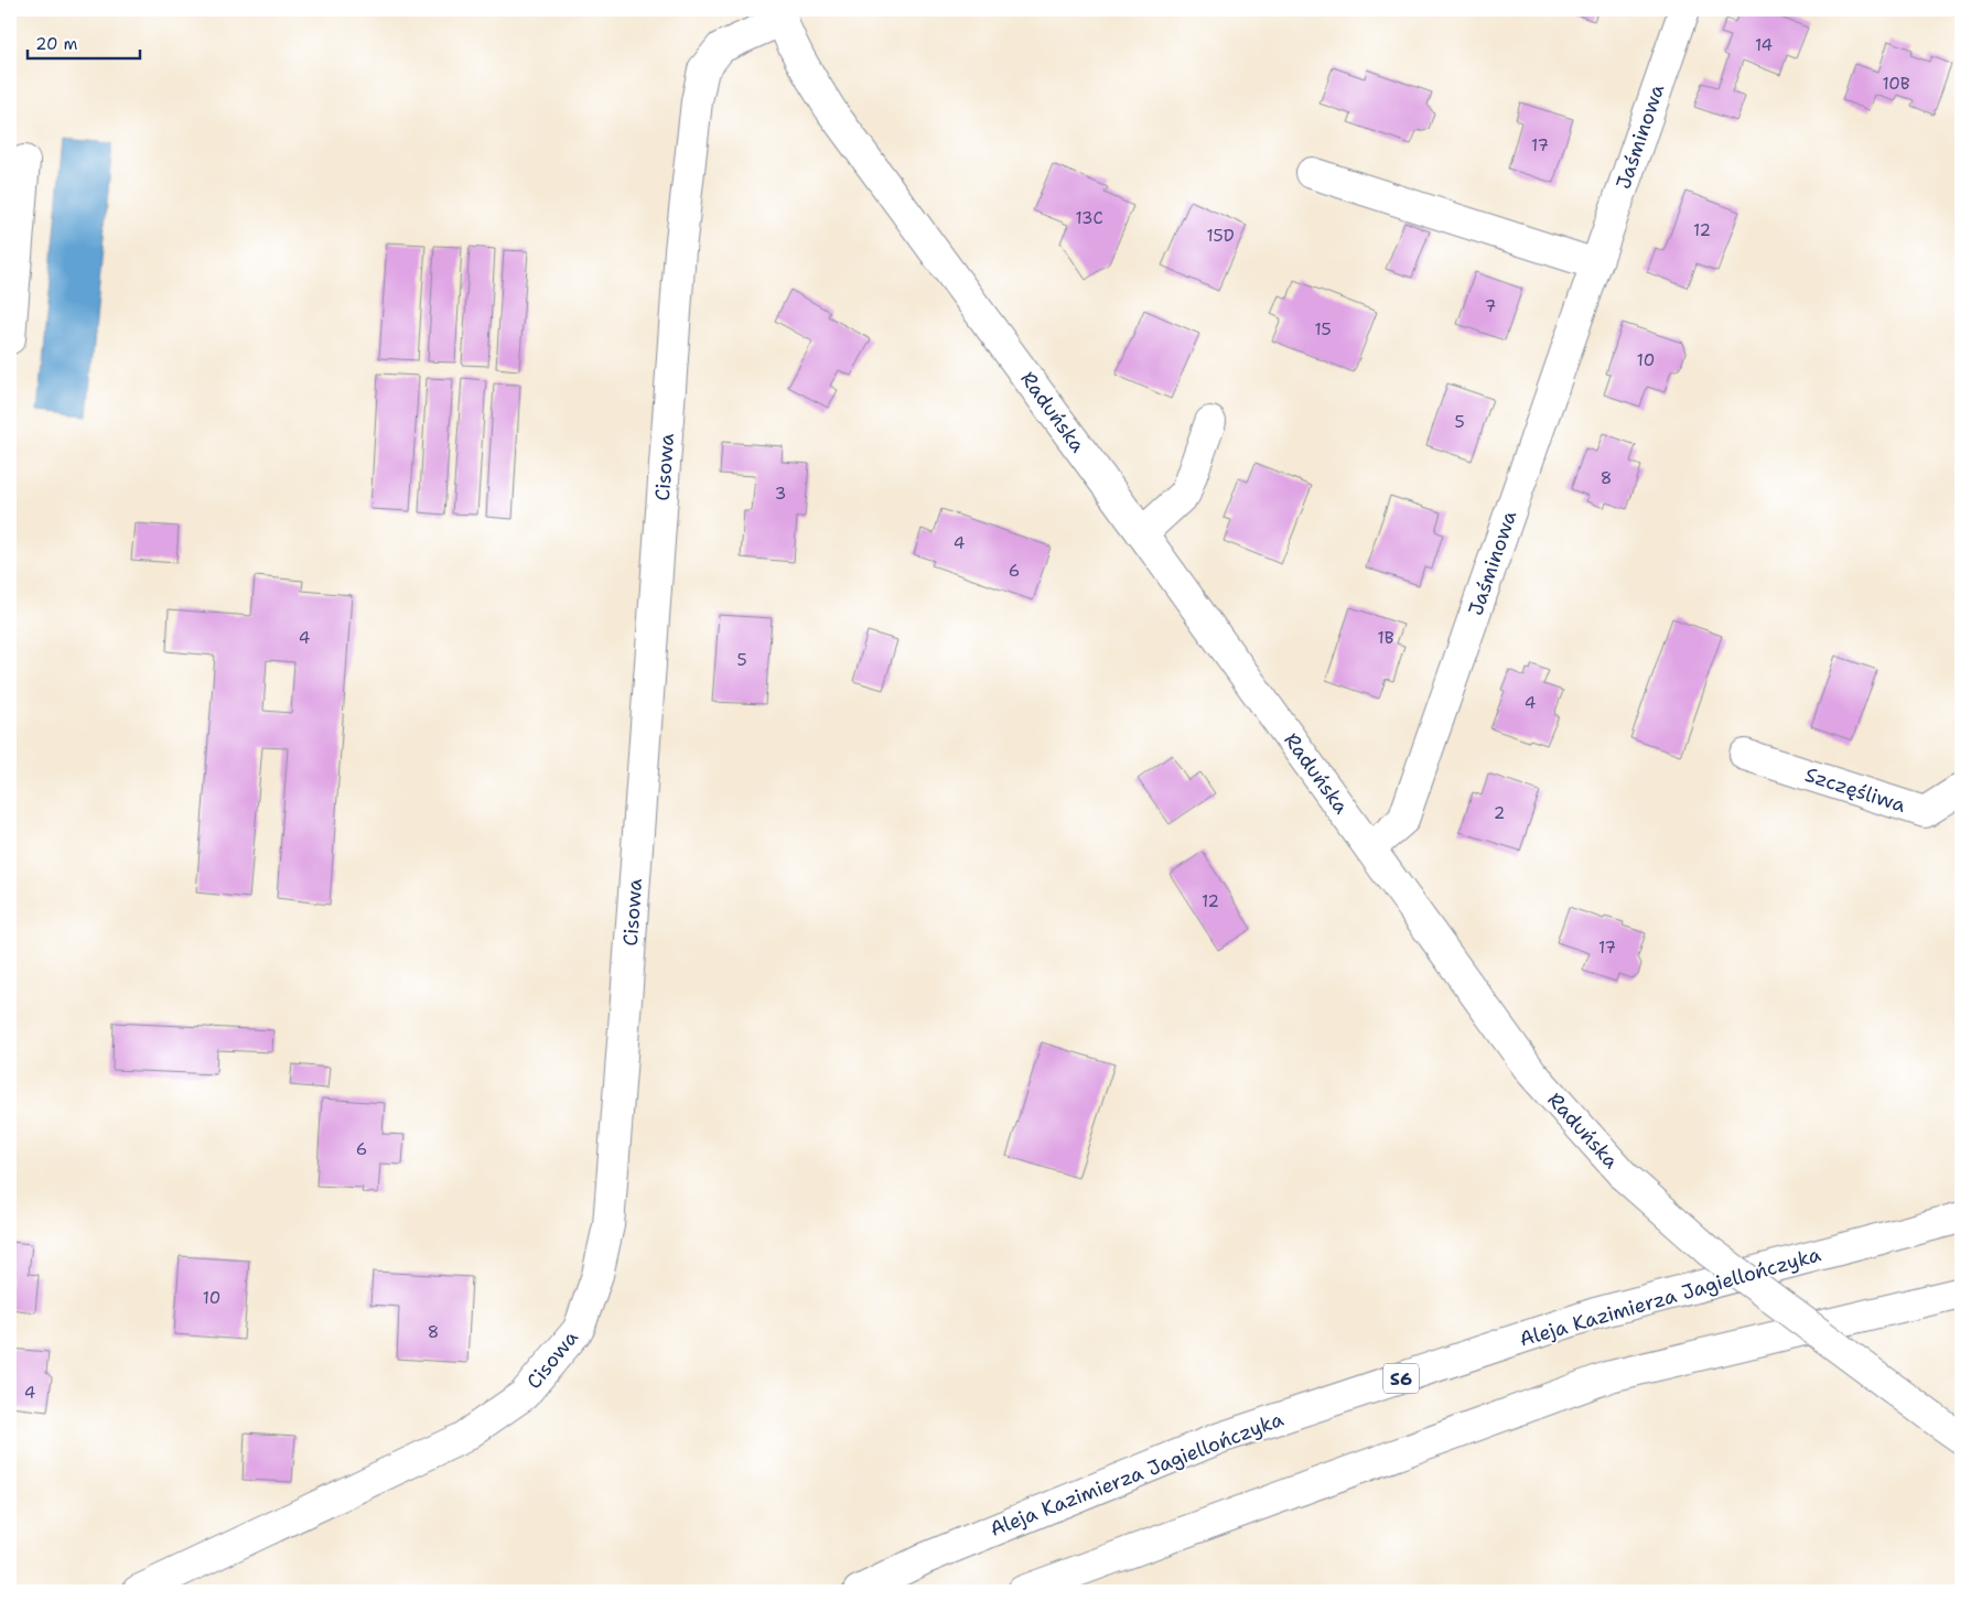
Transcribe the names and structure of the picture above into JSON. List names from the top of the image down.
{
  "streets": {
    "main road": [
      "Jaśminowa",
      "Raduńska",
      "Cisowa",
      "Szczęśliwa",
      "Aleja Kazimierza Jagiellończyka",
      "S6"
    ]
  },
  "crossings": [
    ["Jaśminowa", "Raduńska"],
    ["Raduńska", "Cisowa"]
  ],
  "house_numbers": [
    "14",
    "10B",
    "17",
    "13C",
    "12",
    "15D",
    "7",
    "15",
    "10",
    "5",
    "8",
    "3",
    "4",
    "6",
    "4",
    "1B",
    "5",
    "4",
    "2",
    "12",
    "17",
    "6",
    "10",
    "8",
    "4"
  ],
  "scale_bar": "20 m"
}
